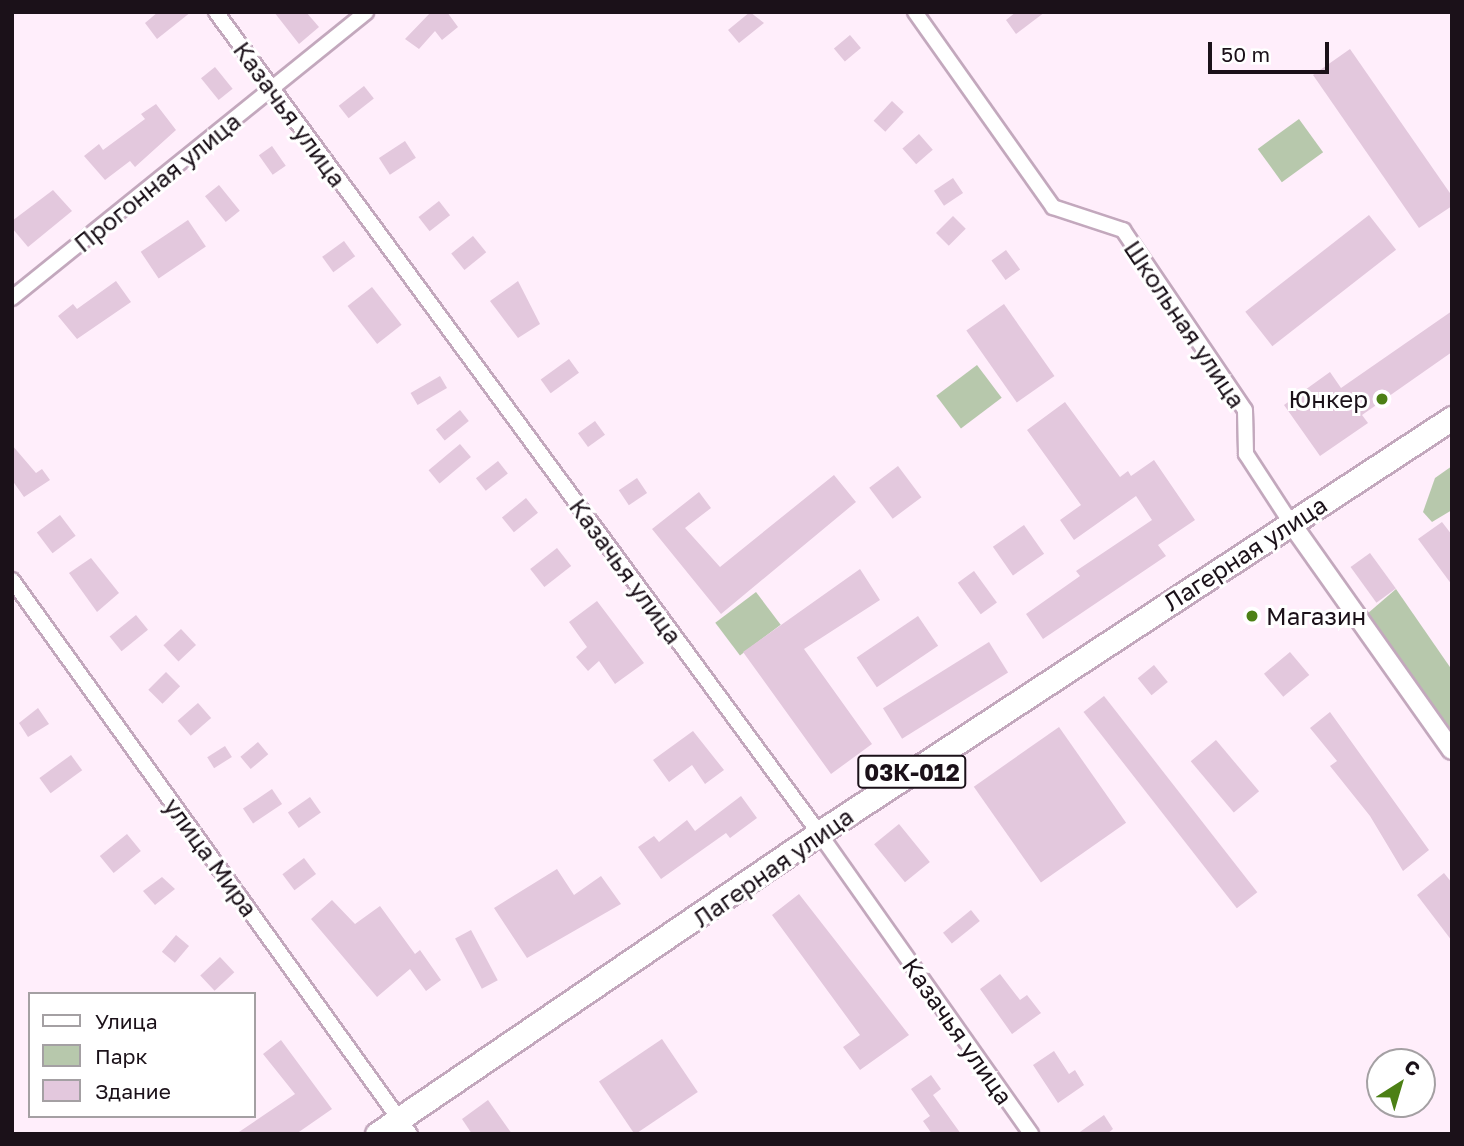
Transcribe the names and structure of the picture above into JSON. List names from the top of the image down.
{
  "streets": {
    "main road": ["Лагерная улица", "03К-012"],
    "street": [
      "Казачья улица",
      "Прогонная улица",
      "Школьная улица",
      "улица Мира"
    ]
  },
  "crossings": [
    ["Казачья улица", "Прогонная улица"],
    ["Казачья улица", "Лагерная улица"],
    ["Школьная улица", "Лагерная улица"],
    ["Лагерная улица", "улица Мира"]
  ],
  "places": ["Юнкер", "Магазин"],
  "legend": ["Улица", "Парк", "Здание"],
  "scale_bar": "50 m",
  "north": "top right"
}
